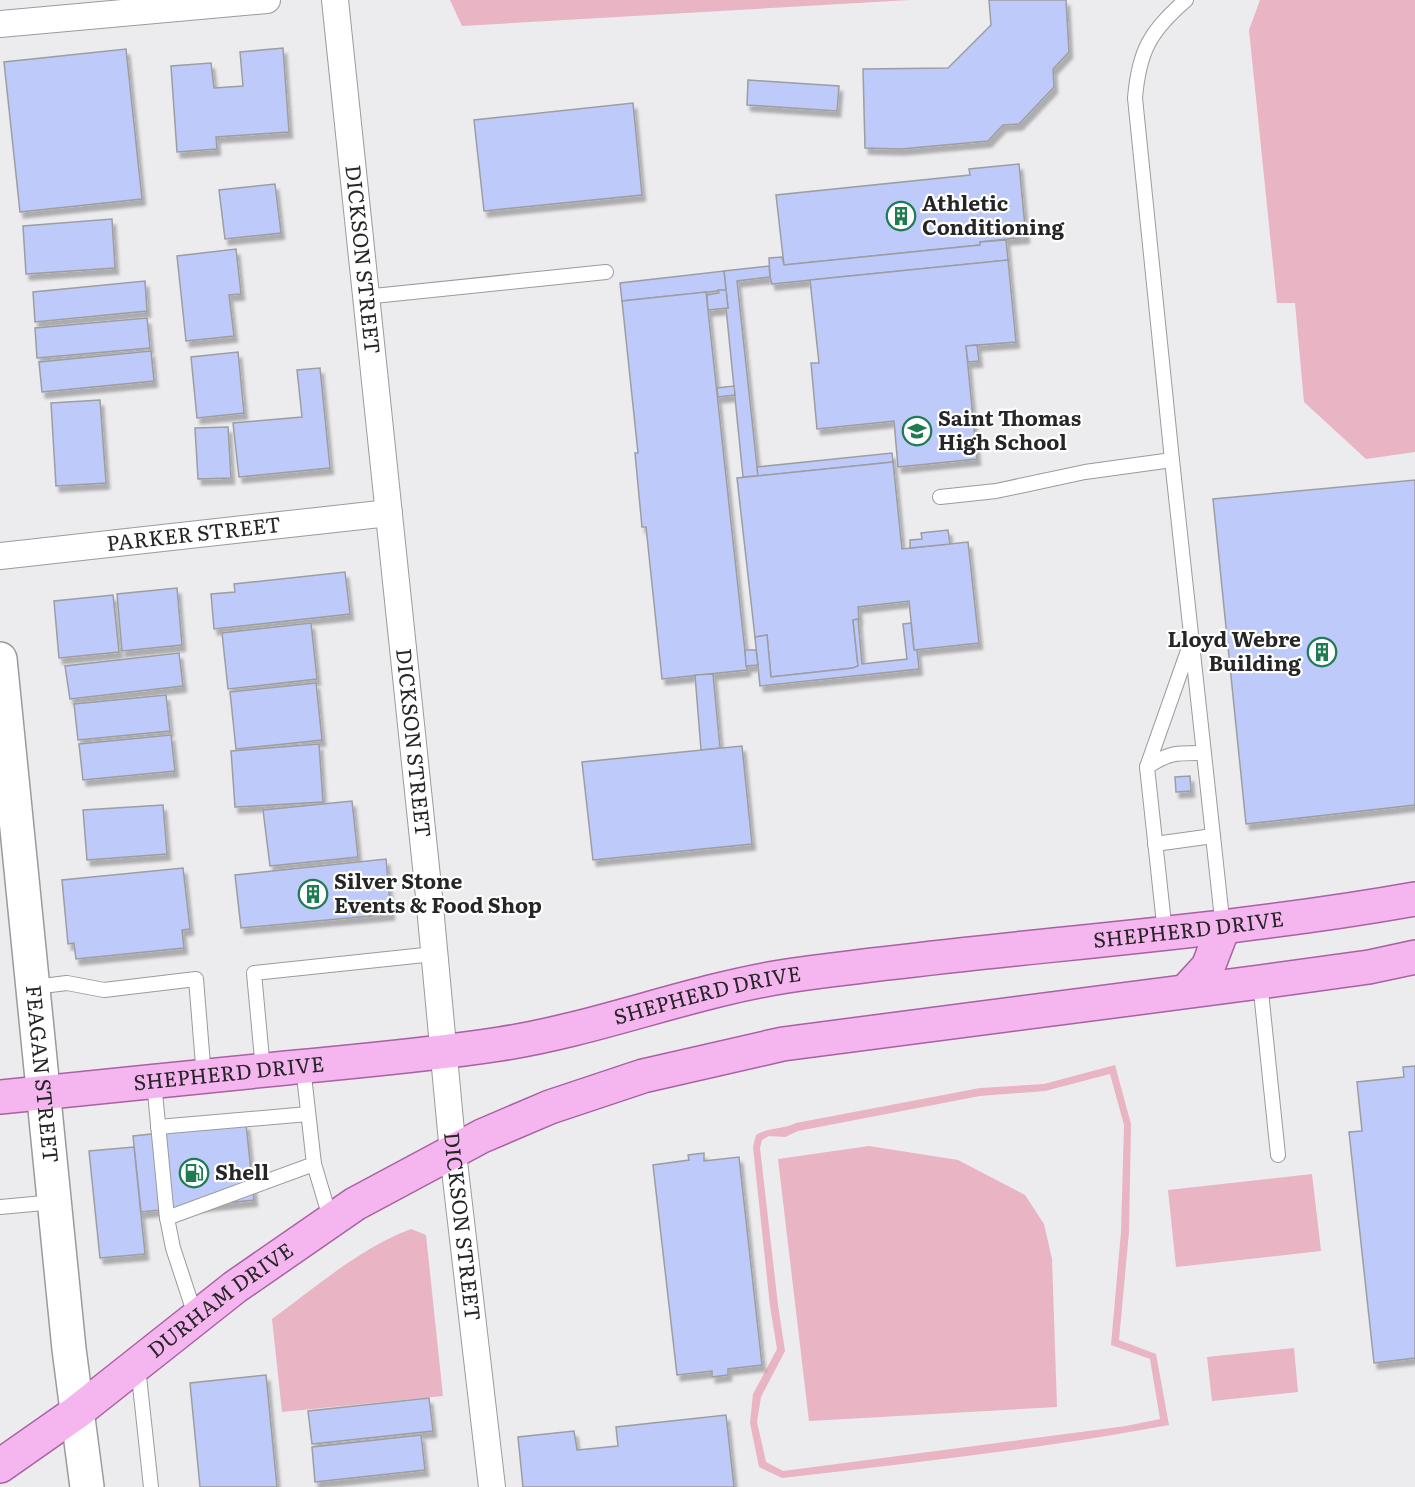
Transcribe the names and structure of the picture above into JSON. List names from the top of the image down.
{
  "streets": {
    "main road": ["SHEPHERD DRIVE", "DURHAM DRIVE"],
    "street": ["DICKSON STREET", "PARKER STREET", "FEAGAN STREET"]
  },
  "crossings": [
    ["DICKSON STREET", "PARKER STREET"],
    ["DICKSON STREET", "SHEPHERD DRIVE"],
    ["DICKSON STREET", "DURHAM DRIVE"],
    ["SHEPHERD DRIVE", "FEAGAN STREET"],
    ["FEAGAN STREET", "DURHAM DRIVE"]
  ],
  "places": {
    "building": ["Athletic Conditioning", "Lloyd Webre Building", "Silver Stone Events & Food Shop"],
    "school or university": ["Saint Thomas High School"],
    "fuel station": ["Shell"]
  }
}
